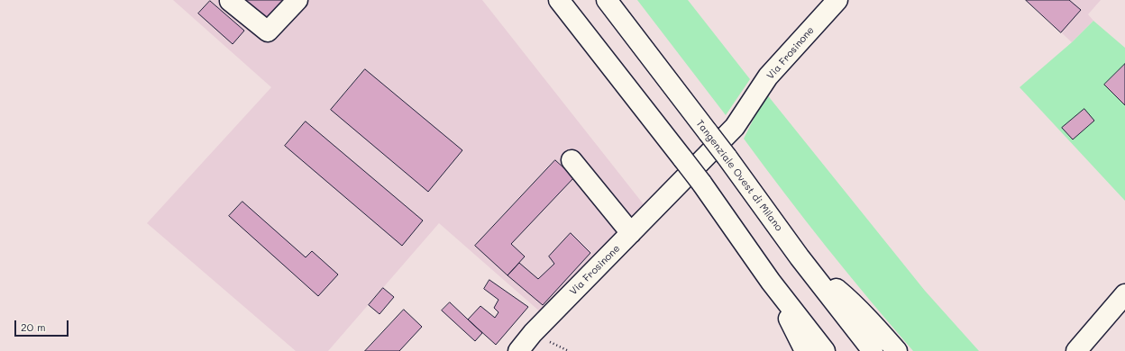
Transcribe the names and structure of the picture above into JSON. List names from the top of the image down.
{
  "streets": {
    "main road": ["Via Frosinone", "Tangenziale Ovest di Milano"]
  },
  "scale_bar": "20 m"
}
